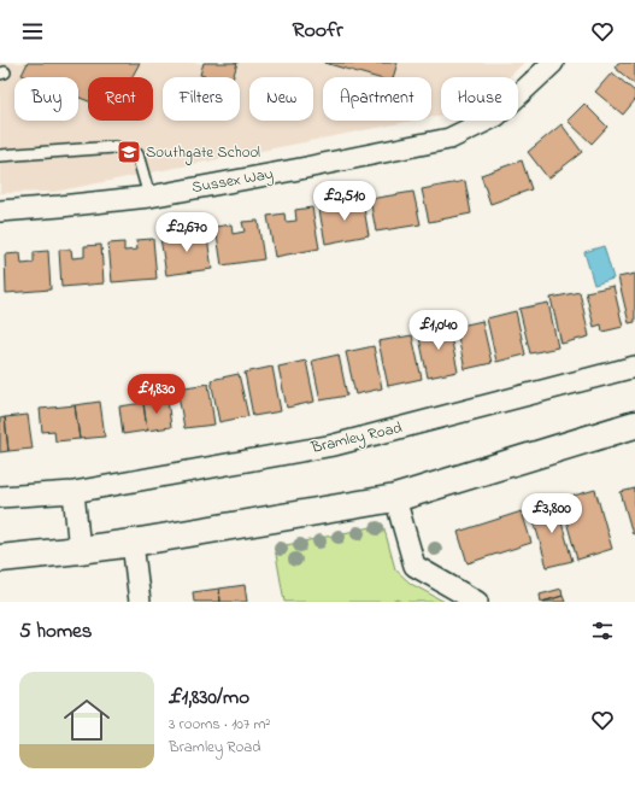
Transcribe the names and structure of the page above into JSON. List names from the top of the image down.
{
  "streets": {
    "street": ["Sussex Way", "Bramley Road"]
  },
  "places": {
    "school or university": ["Southgate School"]
  },
  "page": {
    "header": "Roofr",
    "chip": [
      "Buy",
      "Rent",
      "Filters",
      "New",
      "Apartment",
      "House"
    ],
    "price": [
      "£2,510",
      "£2,670",
      "£1,040",
      "£1,830",
      "£3,800"
    ],
    "heading": "5 homes",
    "list": [
      {
        "name": "£1,830/mo",
        "note": "3 rooms · 107 m² · Bramley Road"
      }
    ]
  }
}
